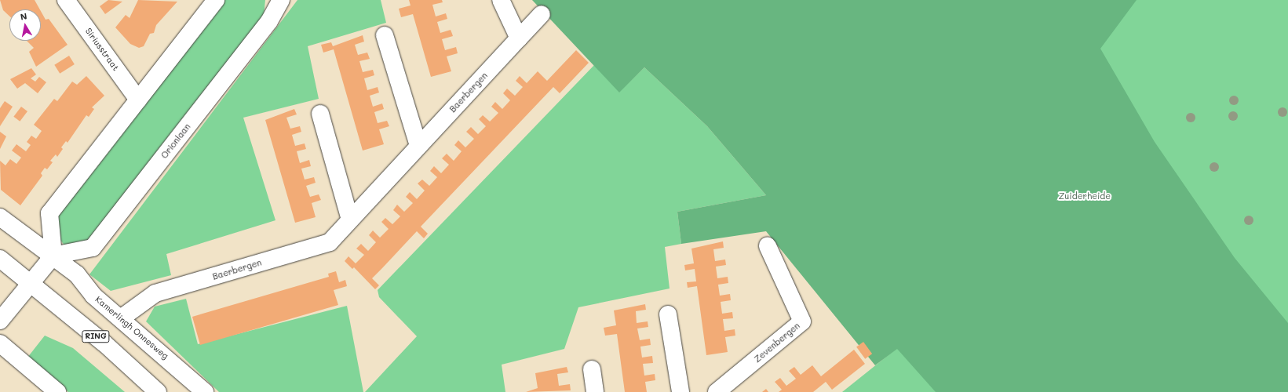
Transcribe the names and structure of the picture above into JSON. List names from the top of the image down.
{
  "streets": {
    "street": [
      "Siriusstraat",
      "Baerbergen",
      "Orionlaan",
      "Kamerlingh Onnesweg",
      "RING",
      "Zevenbergen"
    ]
  },
  "crossings": [
    ["Baerbergen", "Kamerlingh Onnesweg"],
    ["Orionlaan", "Kamerlingh Onnesweg"]
  ],
  "parks": ["Zuiderheide"],
  "north": "top"
}
